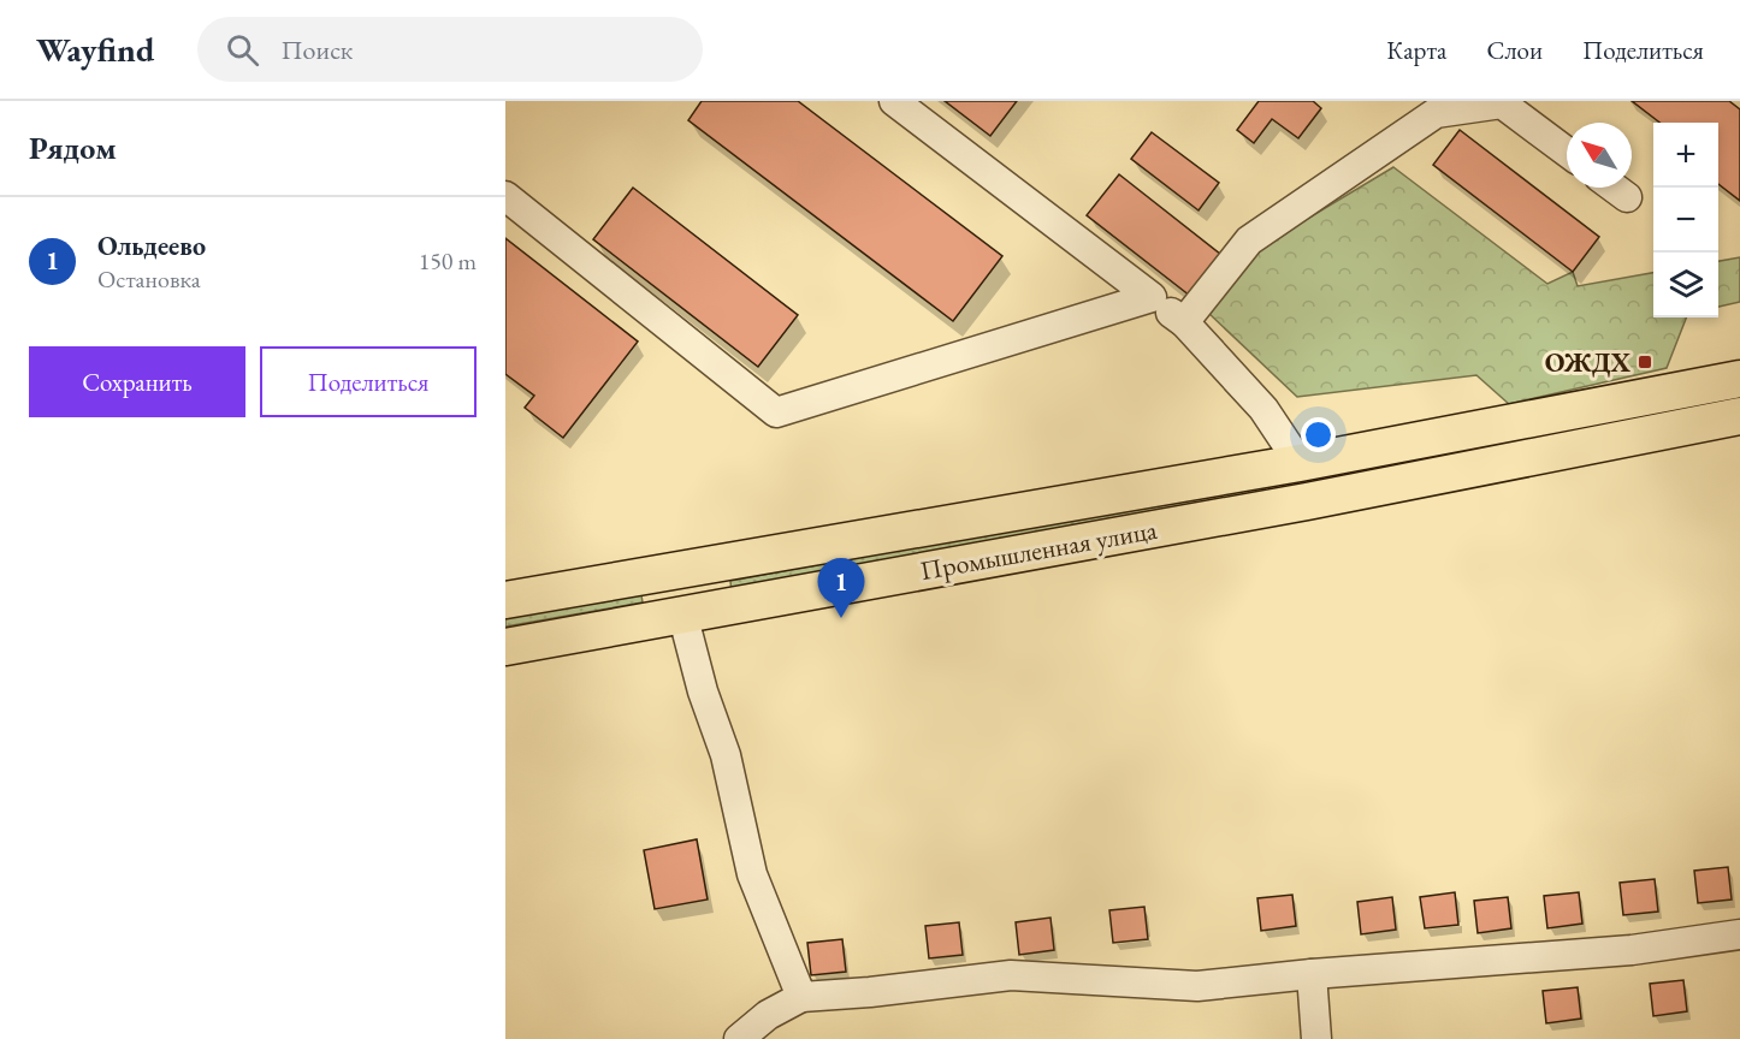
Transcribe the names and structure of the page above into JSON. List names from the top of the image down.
{
  "streets": {
    "main road": ["Промышленная улица"]
  },
  "places": {
    "transit": ["ОЖДХ"]
  },
  "north": "top left",
  "page": {
    "header": "Wayfind",
    "search": "Поиск",
    "nav": ["Карта", "Слои", "Поделиться"],
    "heading": "Рядом",
    "map_buttons": ["+", "−"],
    "list": [
      {
        "mark": "1",
        "name": "Ольдеево",
        "note": "Остановка",
        "value": "150 m"
      }
    ],
    "buttons": ["Сохранить", "Поделиться"],
    "pins": "1"
  }
}
